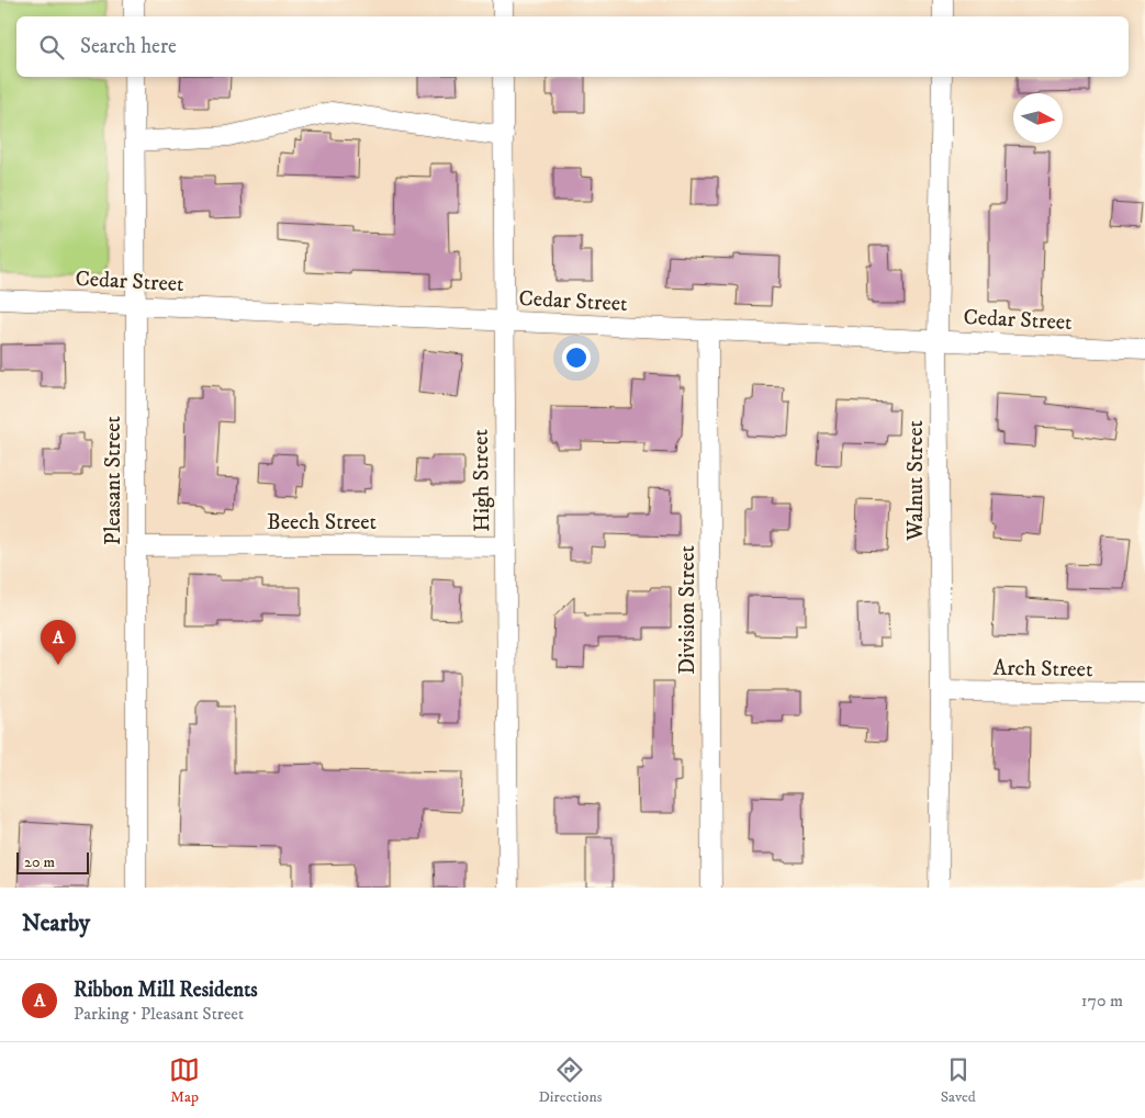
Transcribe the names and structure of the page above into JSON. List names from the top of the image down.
{
  "streets": {
    "street": [
      "Cedar Street",
      "Pleasant Street",
      "High Street",
      "Walnut Street",
      "Beech Street",
      "Division Street",
      "Arch Street"
    ]
  },
  "crossings": [
    ["Cedar Street", "Pleasant Street"],
    ["Cedar Street", "High Street"],
    ["Cedar Street", "Walnut Street"],
    ["Cedar Street", "Division Street"],
    ["Pleasant Street", "Beech Street"],
    ["High Street", "Beech Street"],
    ["Walnut Street", "Arch Street"]
  ],
  "scale_bar": "20 m",
  "north": "right",
  "page": {
    "search": "Search here",
    "pins": "A",
    "scale": "20 m",
    "heading": "Nearby",
    "list": [
      {
        "mark": "A",
        "name": "Ribbon Mill Residents",
        "note": "Parking · Pleasant Street",
        "value": "170 m"
      }
    ],
    "nav": ["Map", "Directions", "Saved"]
  }
}
